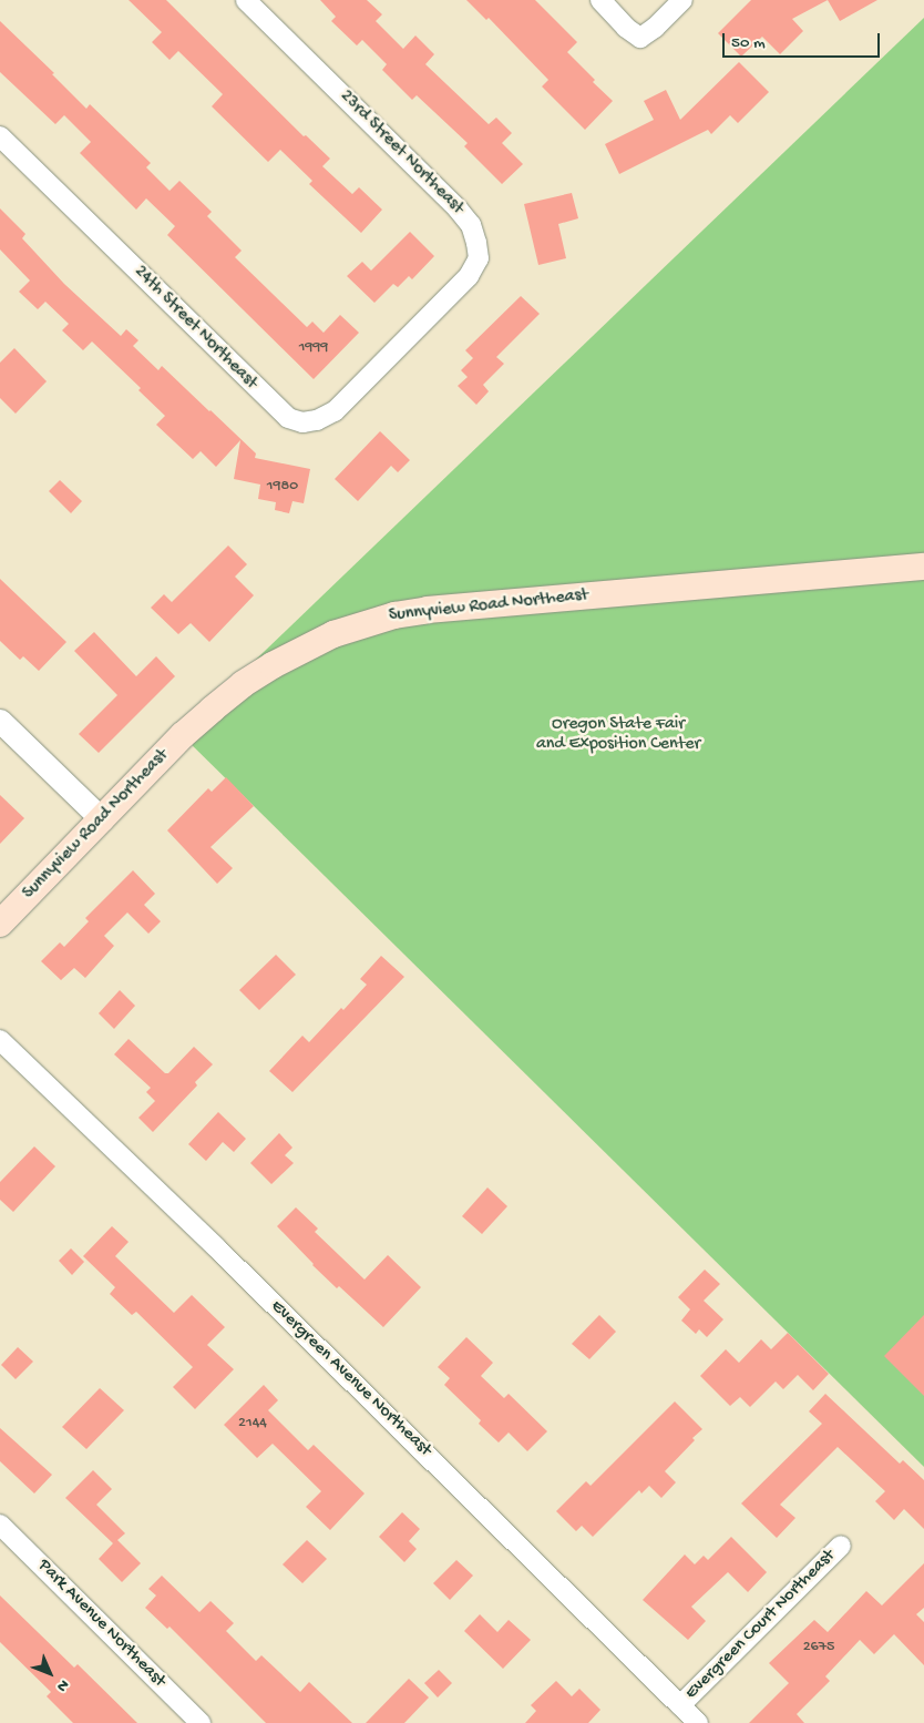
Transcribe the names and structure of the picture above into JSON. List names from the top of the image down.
{
  "streets": {
    "main road": ["Sunnyview Road Northeast"],
    "street": [
      "23rd Street Northeast",
      "24th Street Northeast",
      "Evergreen Avenue Northeast",
      "Park Avenue Northeast",
      "Evergreen Court Northeast"
    ]
  },
  "crossings": [
    ["23rd Street Northeast", "24th Street Northeast"],
    ["Evergreen Avenue Northeast", "Evergreen Court Northeast"]
  ],
  "parks": ["Oregon State Fair and Exposition Center"],
  "house_numbers": [
    "1999",
    "1980",
    "2144",
    "2675"
  ],
  "scale_bar": "50 m",
  "north": "bottom right"
}
